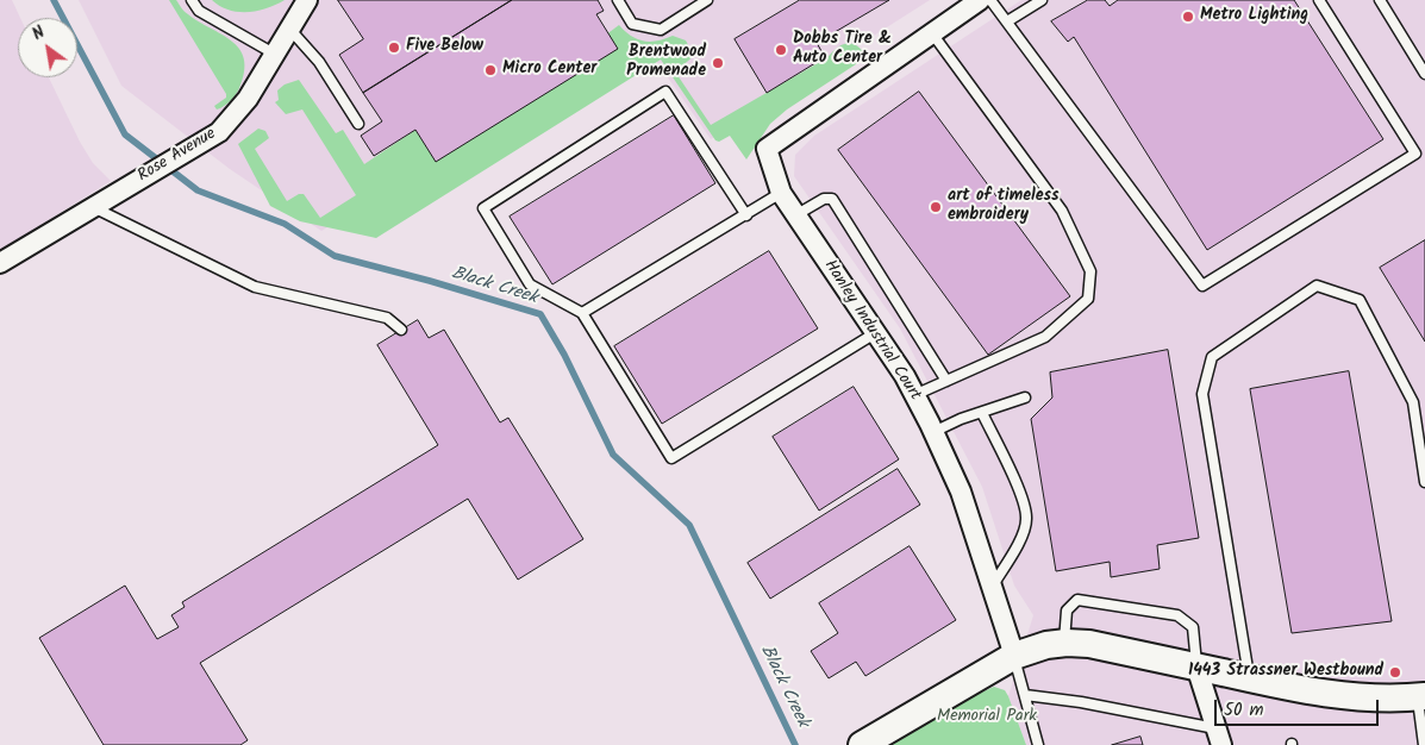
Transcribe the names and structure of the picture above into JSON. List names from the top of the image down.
{
  "streets": {
    "street": ["Rose Avenue", "Hanley Industrial Court"]
  },
  "water": ["Black Creek"],
  "parks": ["Memorial Park"],
  "places": [
    "Metro Lighting",
    "Five Below",
    "Dobbs Tire & Auto Center",
    "Brentwood Promenade",
    "Micro Center",
    "art of timeless embroidery",
    "1443 Strassner Westbound"
  ],
  "scale_bar": "50 m",
  "north": "top left"
}
